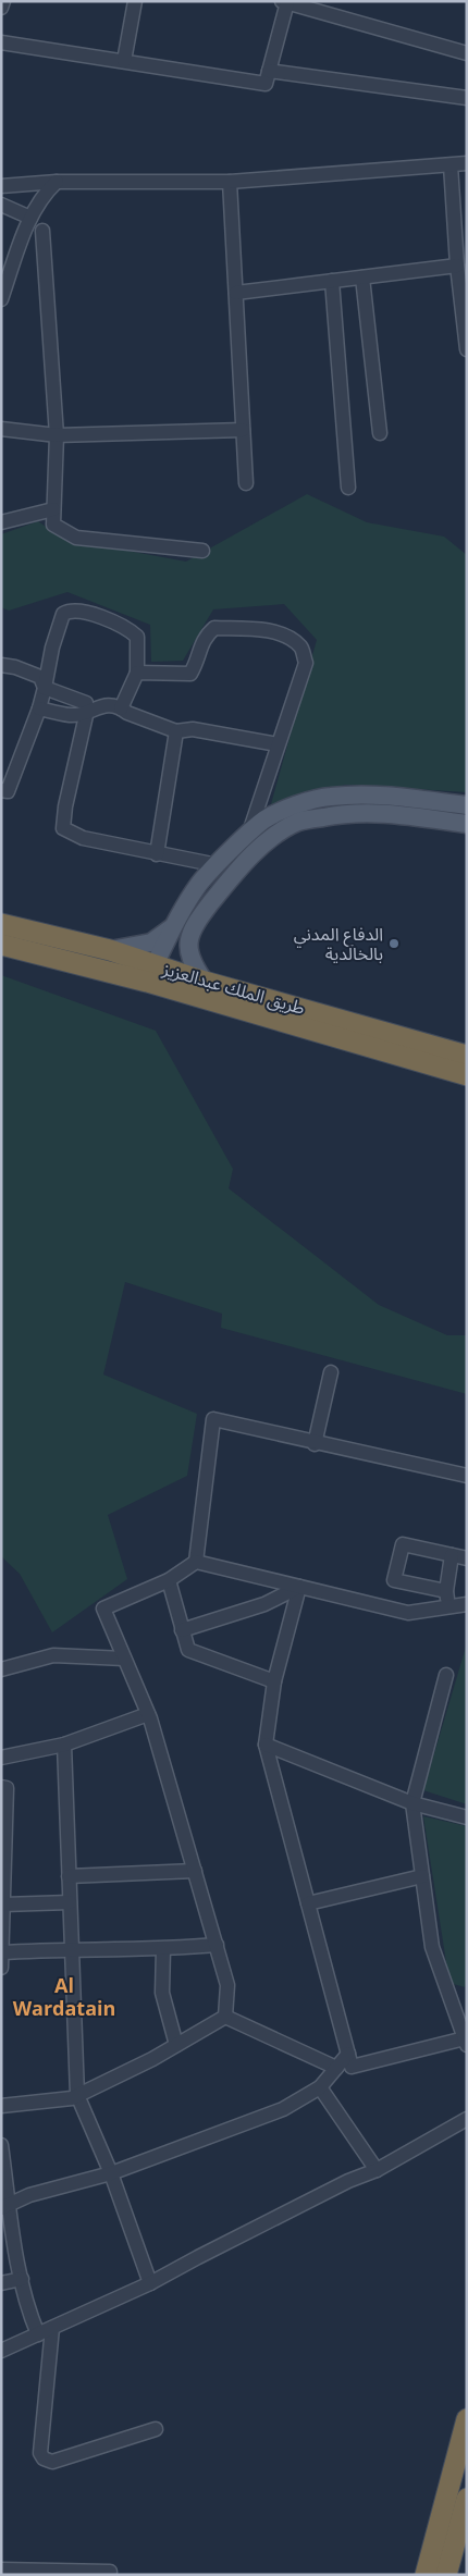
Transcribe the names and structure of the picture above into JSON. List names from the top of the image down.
{
  "streets": {
    "highway": ["طريق الملك عبدالعزيز"]
  },
  "districts": ["Al Wardatain"],
  "places": ["الدفاع المدني بالخالدية"]
}
